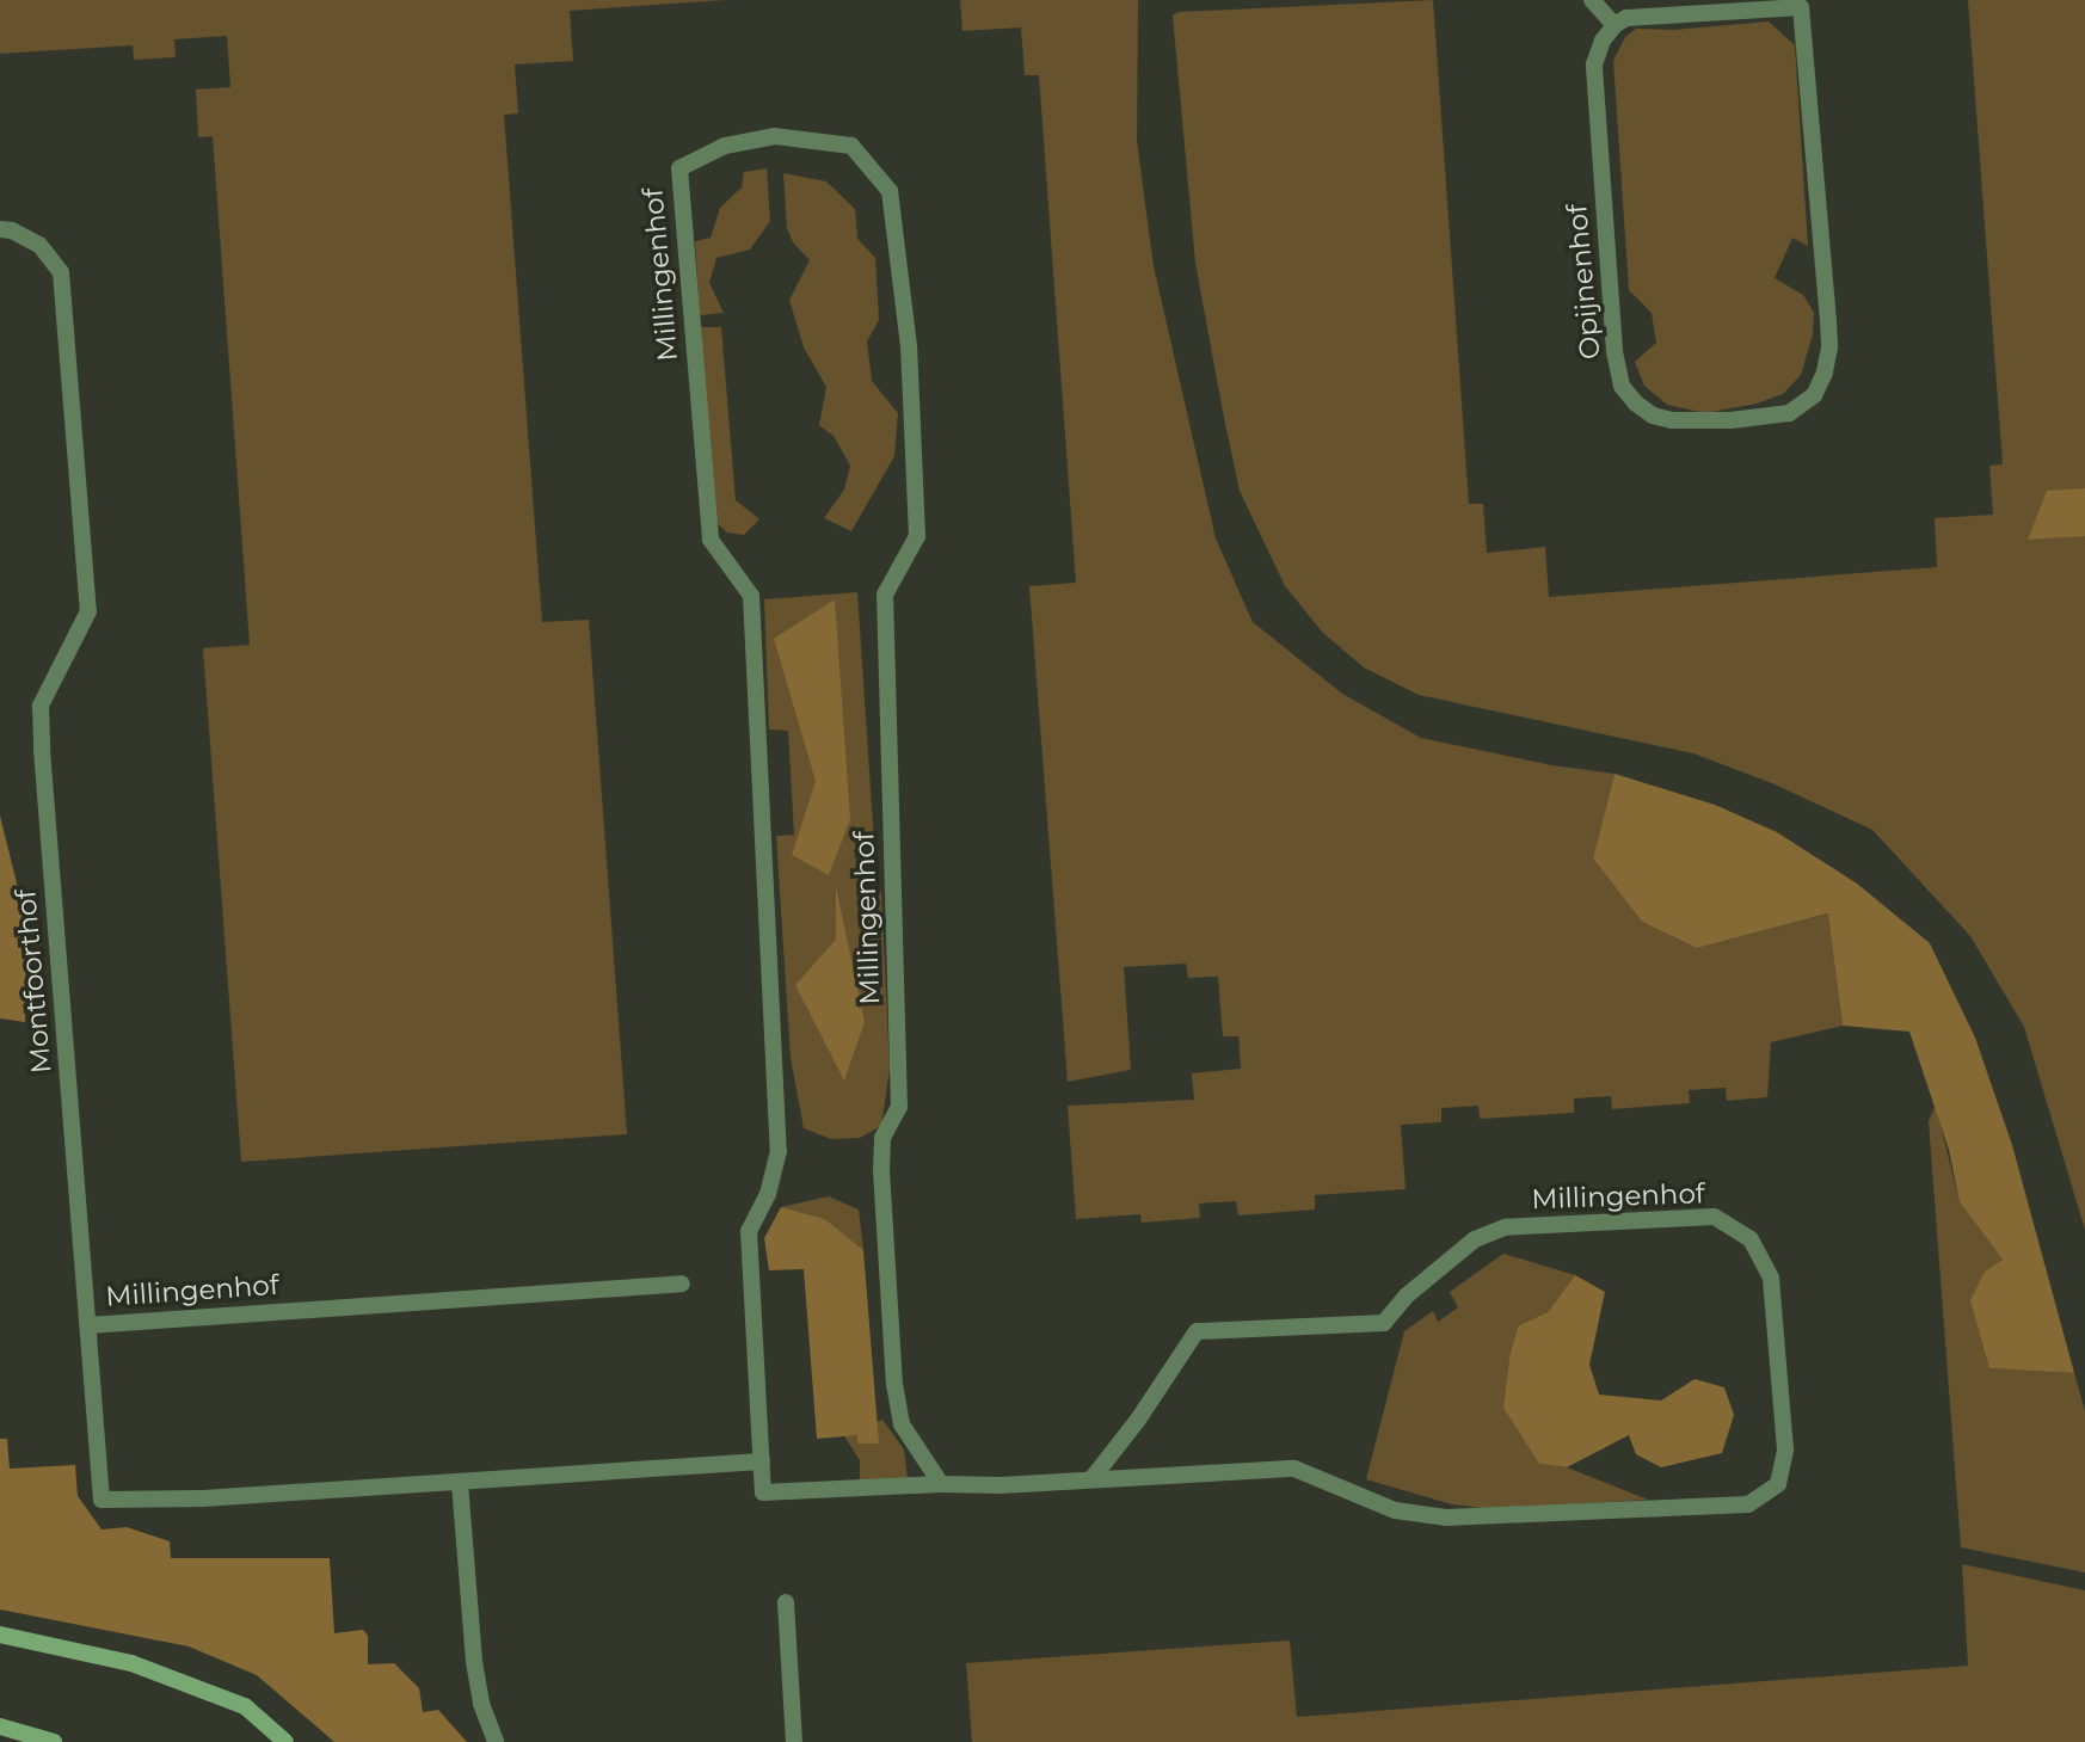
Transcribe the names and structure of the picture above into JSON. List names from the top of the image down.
{
  "streets": {
    "street": ["Millingenhof", "Opijnenhof", "Montfoorthof"]
  },
  "crossings": [
    ["Millingenhof", "Montfoorthof"]
  ]
}
